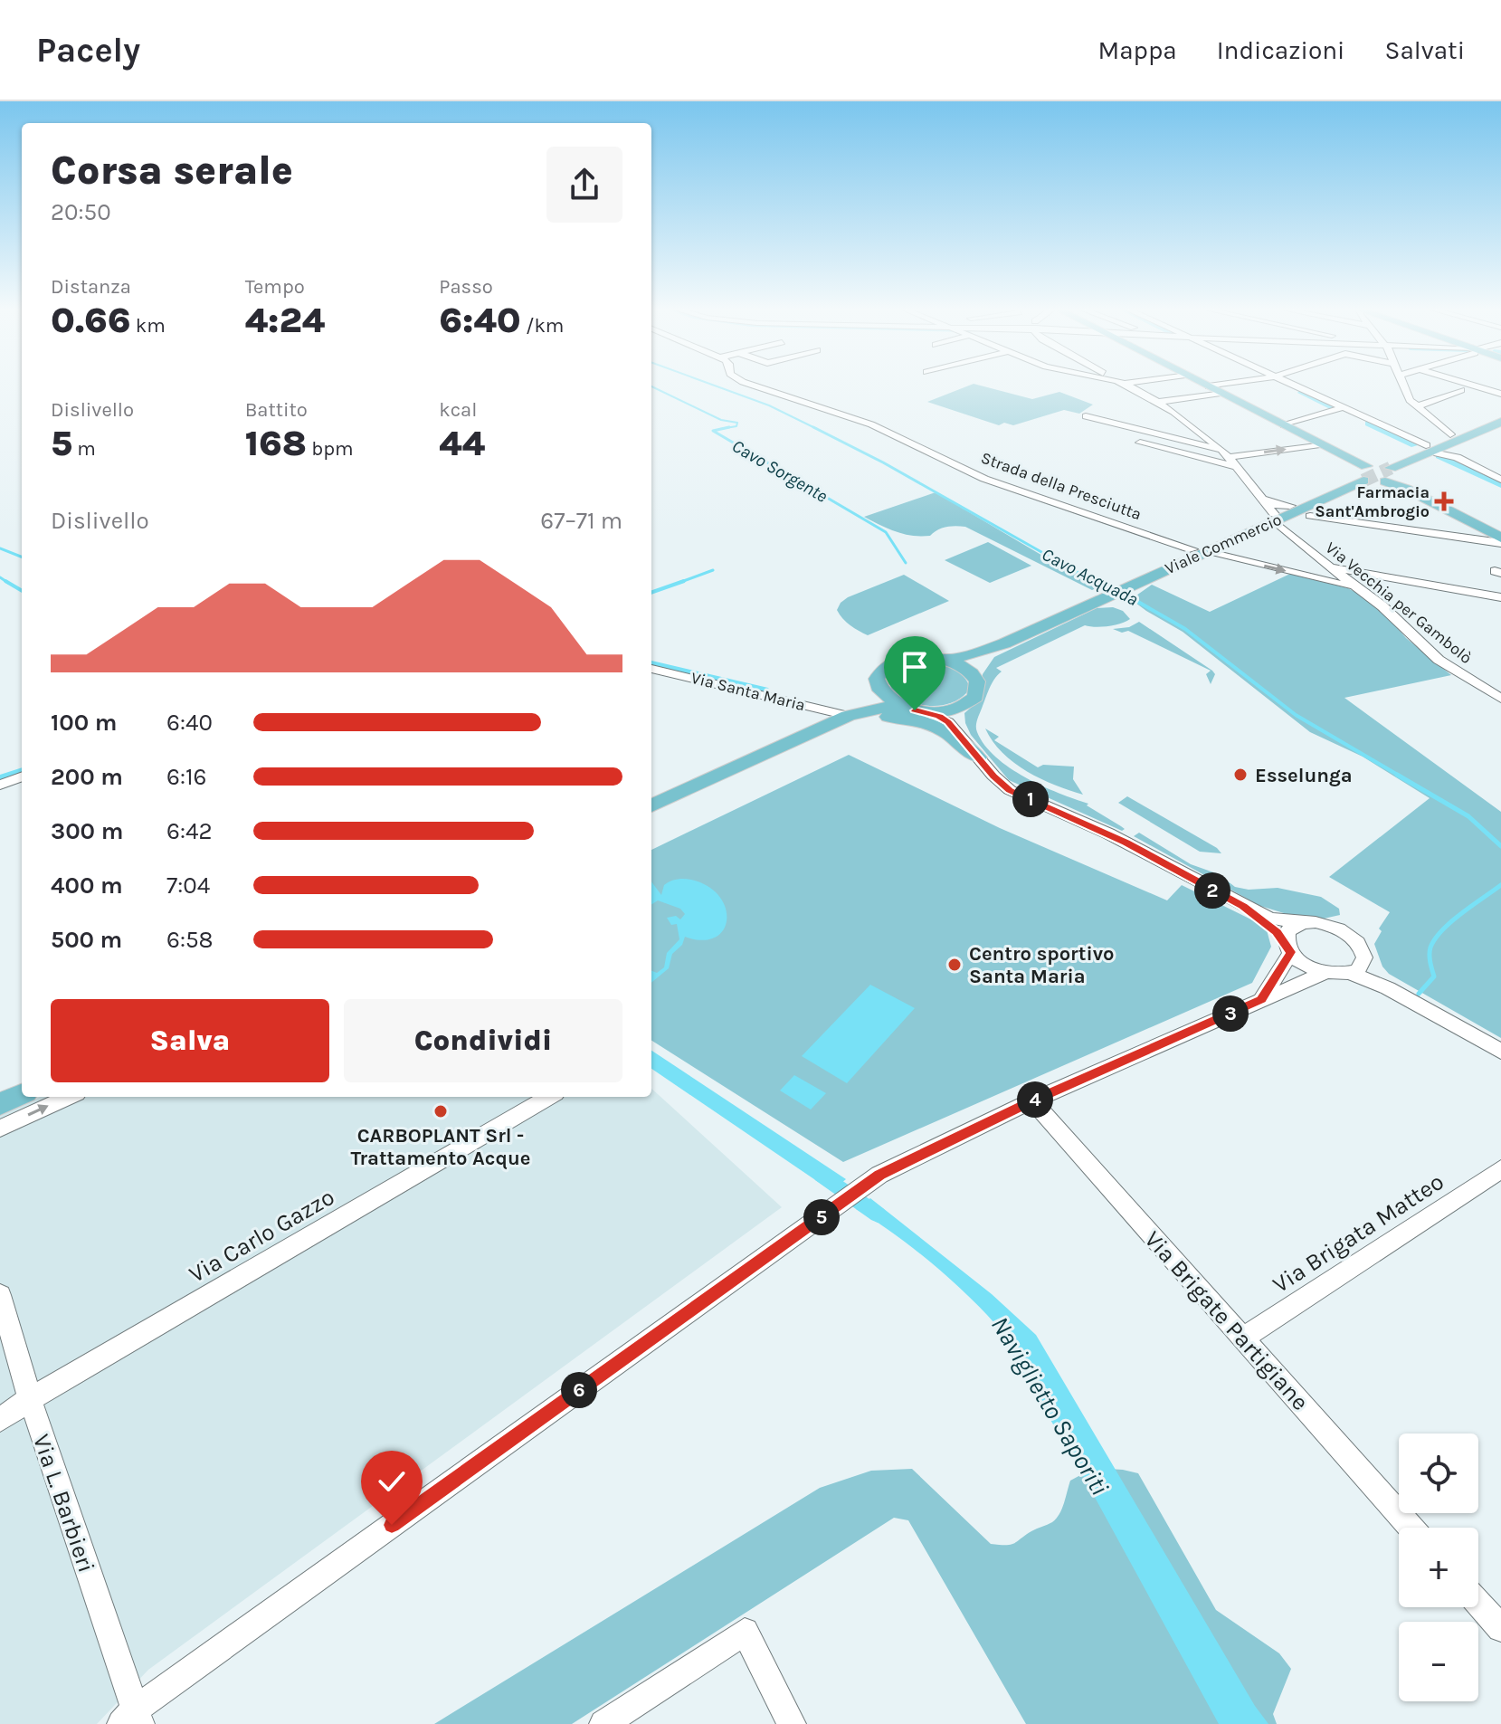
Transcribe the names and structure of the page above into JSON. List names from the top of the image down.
{
  "streets": {
    "main road": ["Viale Commercio"],
    "street": [
      "Strada della Presciutta",
      "Via Vecchia per Gambolò",
      "Via Santa Maria",
      "Via Brigata Matteo",
      "Via Carlo Gazzo",
      "Via Brigate Partigiane",
      "Via L. Barbieri"
    ]
  },
  "crossings": [
    ["Strada della Presciutta", "Viale Commercio"],
    ["Strada della Presciutta", "Via Vecchia per Gambolò"],
    ["Viale Commercio", "Via Santa Maria"],
    ["Via Brigata Matteo", "Via Brigate Partigiane"],
    ["Via Carlo Gazzo", "Via L. Barbieri"]
  ],
  "water": ["Cavo Sorgente", "Cavo Acquada", "Naviglietto Saporiti"],
  "places": {
    "health": ["Farmacia Sant'Ambrogio"],
    "other": ["Esselunga", "Centro sportivo Santa Maria", "CARBOPLANT Srl - Trattamento Acque"]
  },
  "page": {
    "header": "Pacely",
    "nav": ["Mappa", "Indicazioni", "Salvati"],
    "heading": ["Corsa serale", "20:50"],
    "stats": [
      ["Distanza", "0.66 km"],
      ["Tempo", "4:24"],
      ["Passo", "6:40 /km"],
      ["Dislivello", "5 m"],
      ["Battito", "168 bpm"],
      ["kcal", "44"]
    ],
    "chart": ["Dislivello", "67–71 m"],
    "list": [
      {
        "name": "100 m",
        "note": "6:40"
      },
      {
        "name": "200 m",
        "note": "6:16"
      },
      {
        "name": "300 m",
        "note": "6:42"
      },
      {
        "name": "400 m",
        "note": "7:04"
      },
      {
        "name": "500 m",
        "note": "6:58"
      }
    ],
    "pins": [
      "1",
      "2",
      "3",
      "4",
      "5",
      "6"
    ],
    "buttons": ["Salva", "Condividi"],
    "map_buttons": ["+", "−"]
  }
}
